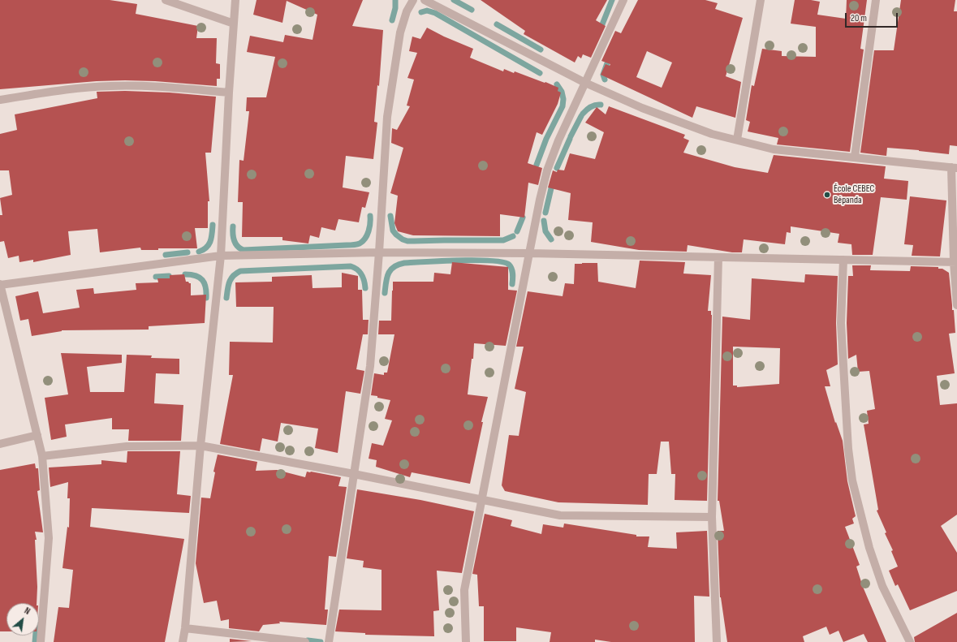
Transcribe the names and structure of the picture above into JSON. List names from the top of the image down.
{
  "places": ["École CEBEC Bépanda"],
  "scale_bar": "20 m",
  "north": "top right"
}
